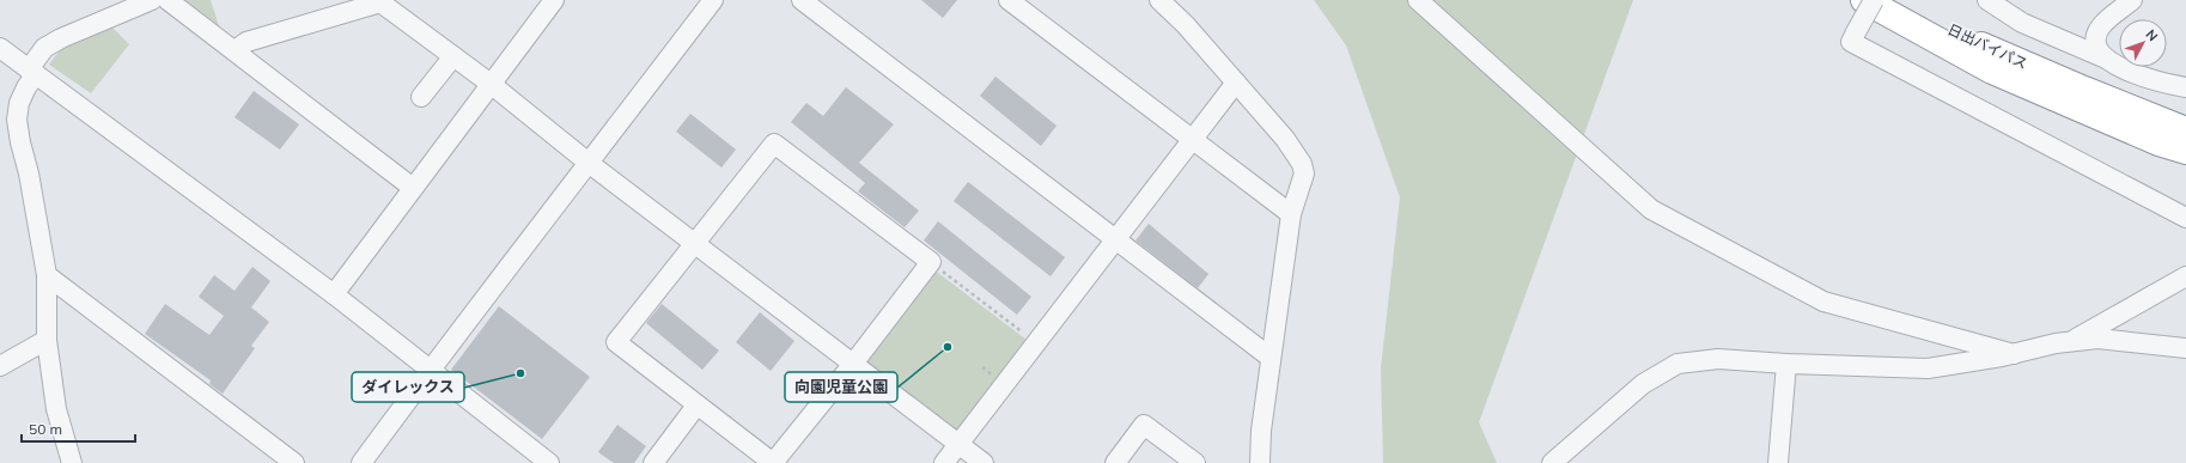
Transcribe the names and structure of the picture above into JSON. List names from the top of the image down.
{
  "streets": {
    "highway": ["日出バイパス"]
  },
  "places": ["向園児童公園", "ダイレックス"],
  "scale_bar": "50 m",
  "north": "top right"
}
